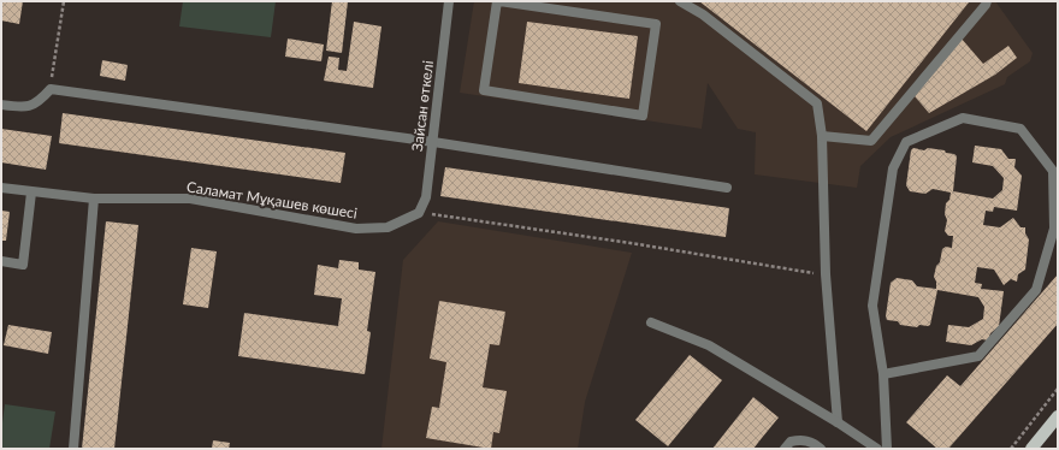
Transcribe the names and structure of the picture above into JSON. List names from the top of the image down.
{
  "streets": {
    "street": ["Зайсан өткелі", "Саламат Мұқашев көшесі"]
  },
  "crossings": [
    ["Зайсан өткелі", "Саламат Мұқашев көшесі"]
  ]
}
